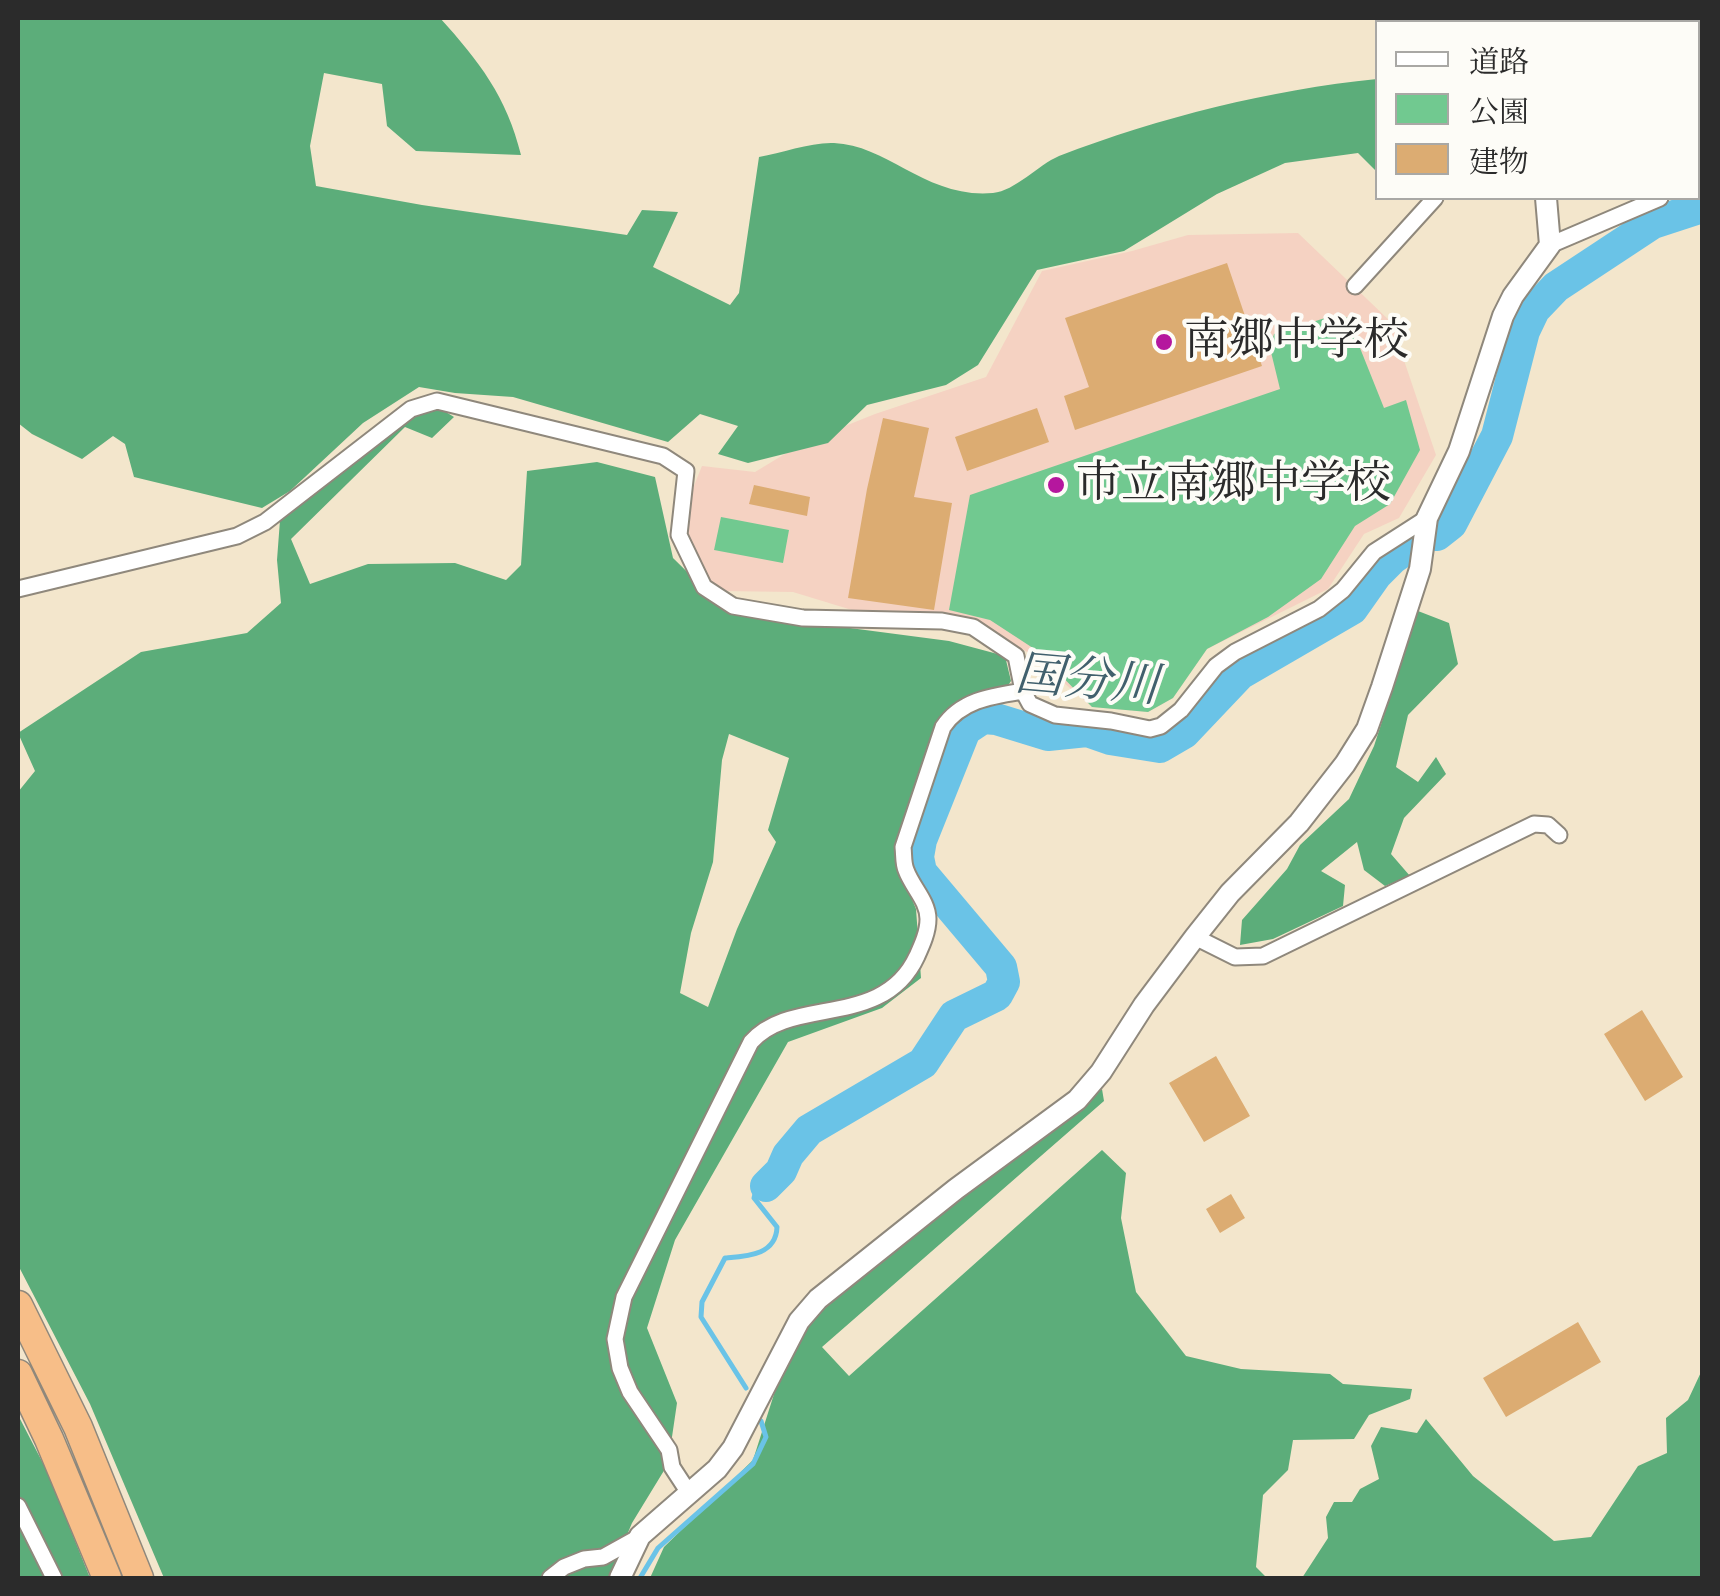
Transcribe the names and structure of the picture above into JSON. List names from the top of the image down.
{
  "water": ["国分川"],
  "places": ["南郷中学校", "市立南郷中学校"],
  "legend": ["道路", "公園", "建物"]
}
